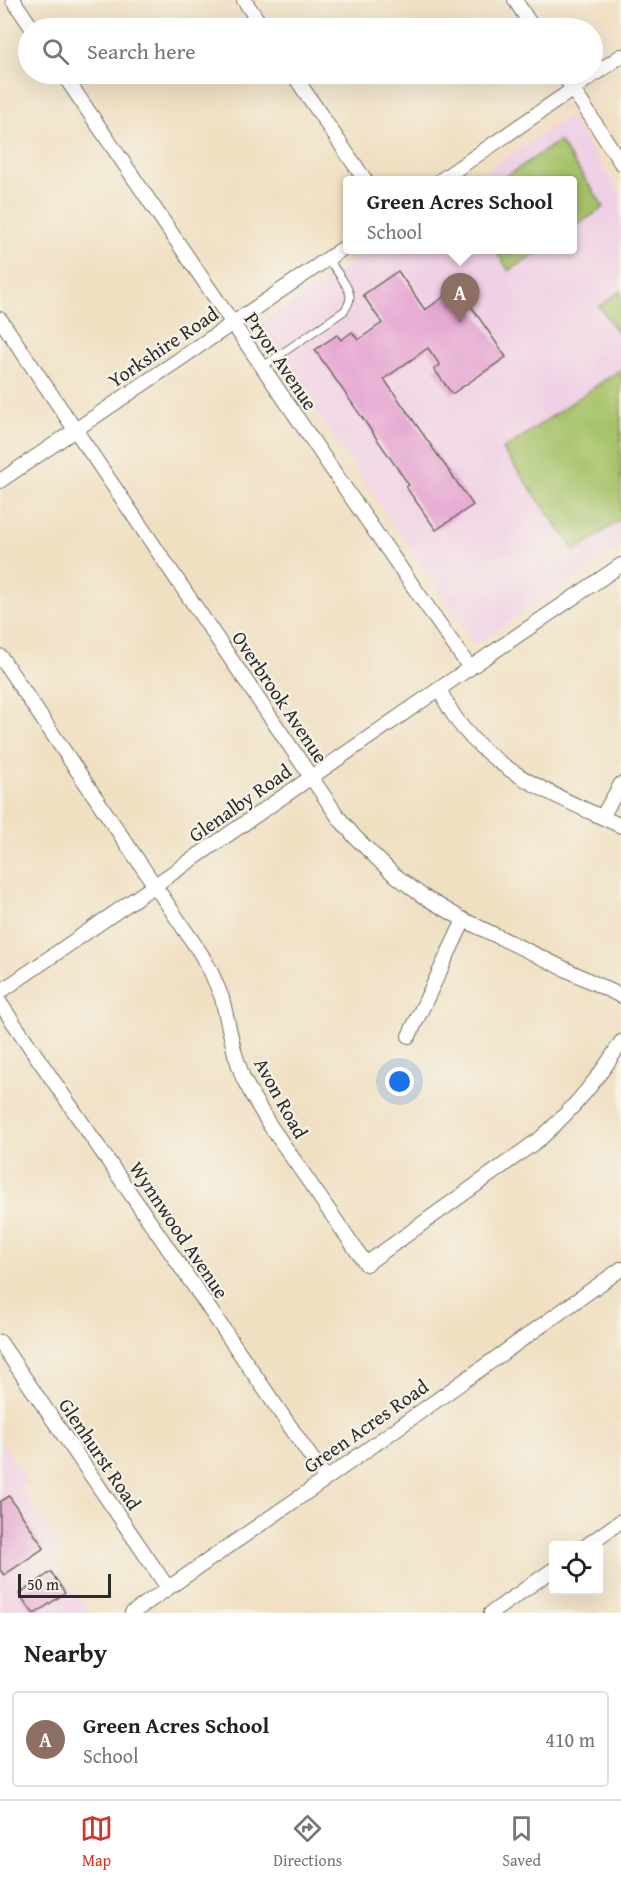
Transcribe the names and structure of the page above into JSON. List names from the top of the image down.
{
  "streets": {
    "street": [
      "Yorkshire Road",
      "Pryor Avenue",
      "Overbrook Avenue",
      "Glenalby Road",
      "Avon Road",
      "Wynnwood Avenue",
      "Green Acres Road",
      "Glenhurst Road"
    ]
  },
  "crossings": [
    ["Yorkshire Road", "Pryor Avenue"],
    ["Yorkshire Road", "Overbrook Avenue"],
    ["Pryor Avenue", "Glenalby Road"],
    ["Overbrook Avenue", "Glenalby Road"],
    ["Glenalby Road", "Avon Road"],
    ["Wynnwood Avenue", "Green Acres Road"],
    ["Green Acres Road", "Glenhurst Road"]
  ],
  "scale_bar": "50 m",
  "page": {
    "search": "Search here",
    "popup": ["Green Acres School", "School"],
    "pins": "A",
    "scale": "50 m",
    "heading": "Nearby",
    "list": [
      {
        "mark": "A",
        "name": "Green Acres School",
        "note": "School",
        "value": "410 m"
      }
    ],
    "nav": ["Map", "Directions", "Saved"]
  }
}
